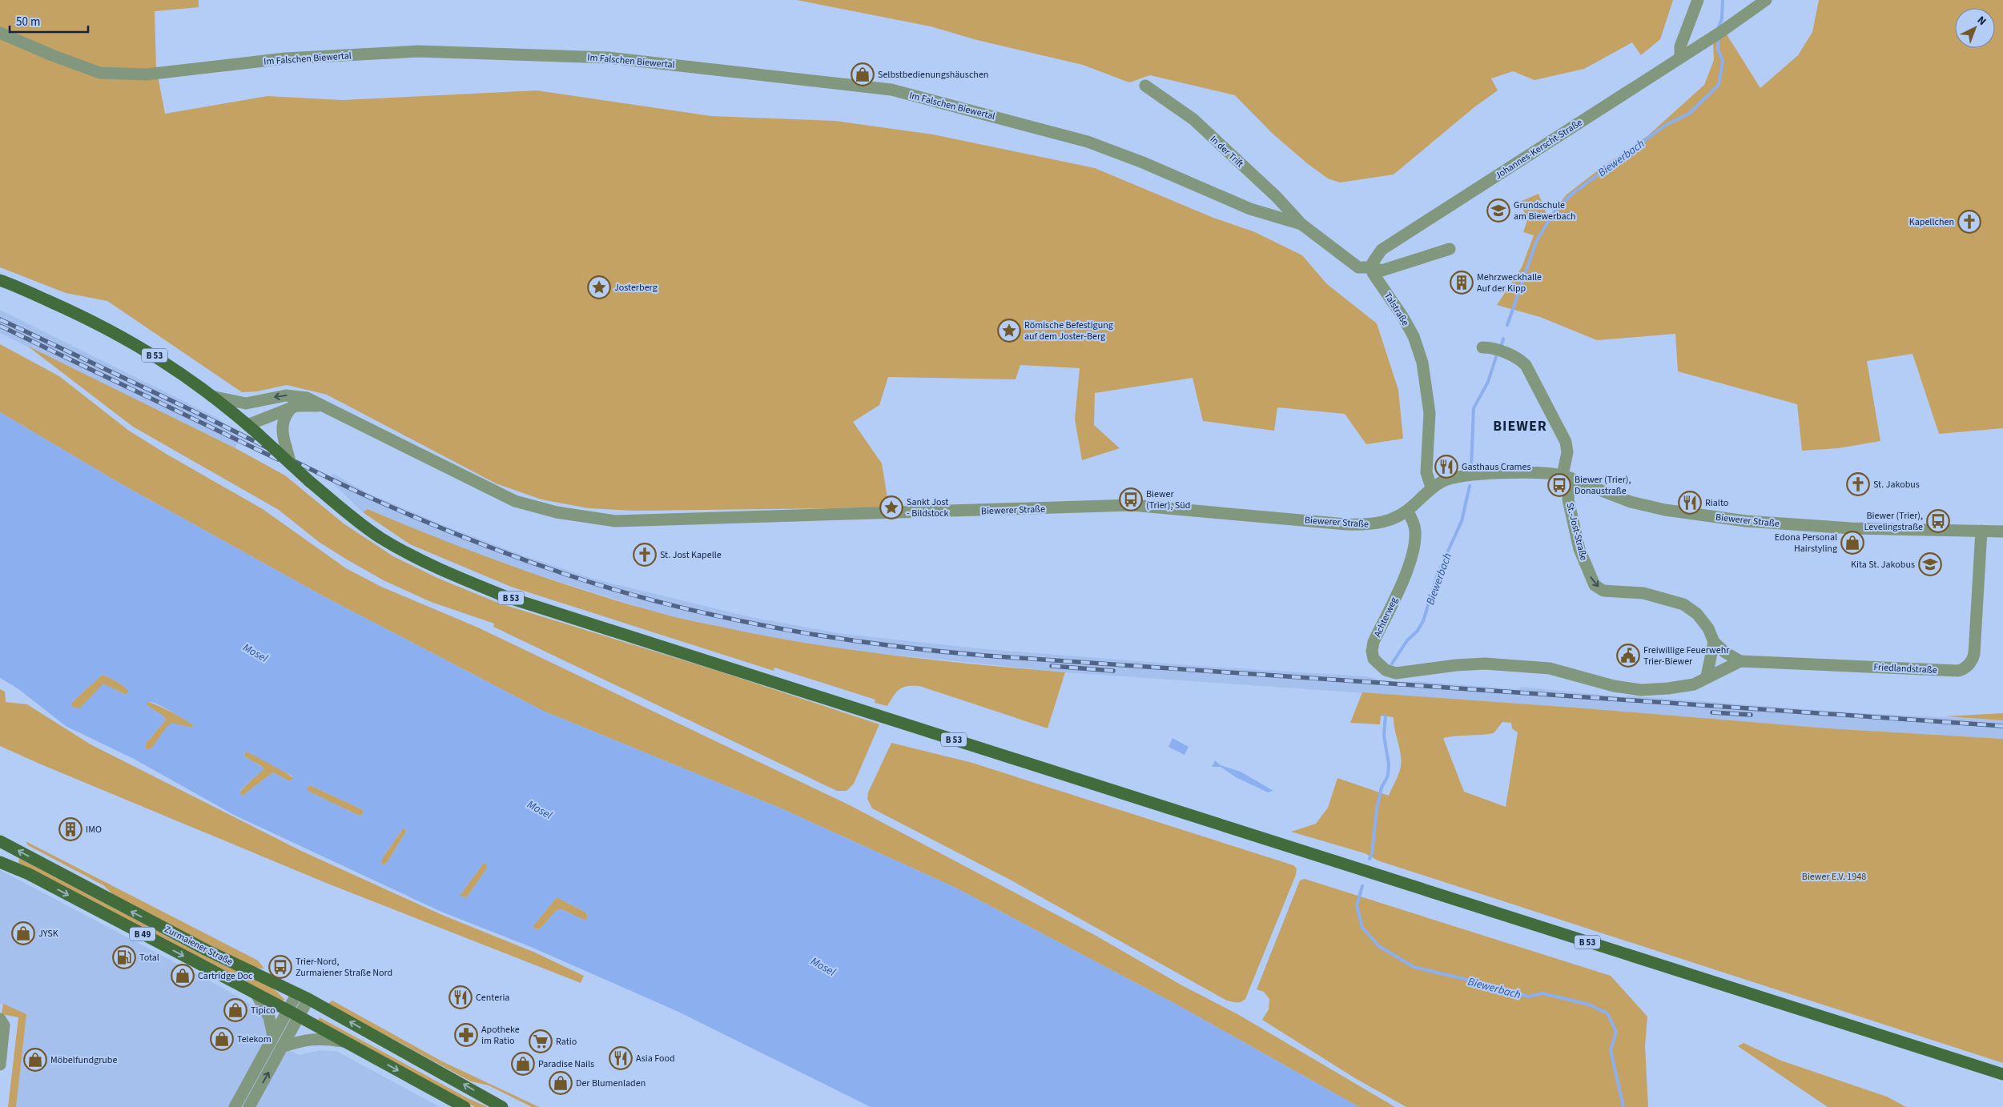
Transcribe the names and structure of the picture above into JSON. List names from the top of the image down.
{
  "streets": {
    "main road": ["B 53", "B 49", "Zurmaiener Straße"],
    "street": [
      "Im Falschen Biewertal",
      "Johannes-Kerscht-Straße",
      "In der Trift",
      "Talstraße",
      "Biewerer Straße",
      "St.-Jost-Straße",
      "Achterweg",
      "Friedlandstraße"
    ]
  },
  "crossings": [
    ["Im Falschen Biewertal", "In der Trift"],
    ["Johannes-Kerscht-Straße", "Talstraße"],
    ["Talstraße", "Biewerer Straße"],
    ["B 53", "Biewerer Straße"],
    ["Biewerer Straße", "St.-Jost-Straße"],
    ["Biewerer Straße", "Achterweg"],
    ["Biewerer Straße", "Friedlandstraße"],
    ["St.-Jost-Straße", "Friedlandstraße"],
    ["Achterweg", "Friedlandstraße"]
  ],
  "one_way": ["St.-Jost-Straße"],
  "districts": ["BIEWER"],
  "water": ["Biewerbach", "Mosel"],
  "parks": ["Biewer E.V. 1948"],
  "places": {
    "shop": [
      "Selbstbedienungshäuschen",
      "Edona Personal Hairstyling",
      "JYSK",
      "Cartridge Doc",
      "Tipico",
      "Telekom",
      "Möbelfundgrube",
      "Paradise Nails",
      "Der Blumenladen"
    ],
    "school or university": ["Grundschule am Biewerbach", "Kita St. Jakobus"],
    "church": ["Kapellchen", "St. Jakobus", "St. Jost Kapelle"],
    "building": ["Mehrzweckhalle Auf der Kipp", "IMO"],
    "place": ["Josterberg", "Römische Befestigung auf dem Joster-Berg", "Sankt Jost - Bildstock"],
    "restaurant": [
      "Gasthaus Crames",
      "Rialto",
      "Centeria",
      "Asia Food"
    ],
    "bus stop": [
      "Biewer (Trier), Donaustraße",
      "Biewer (Trier), Süd",
      "Biewer (Trier), Levelingstraße",
      "Trier-Nord, Zurmaiener Straße Nord"
    ],
    "public building": ["Freiwillige Feuerwehr Trier-Biewer"],
    "fuel station": ["Total"],
    "pharmacy": ["Apotheke im Ratio"],
    "supermarket": ["Ratio"]
  },
  "scale_bar": "50 m",
  "north": "top right"
}
